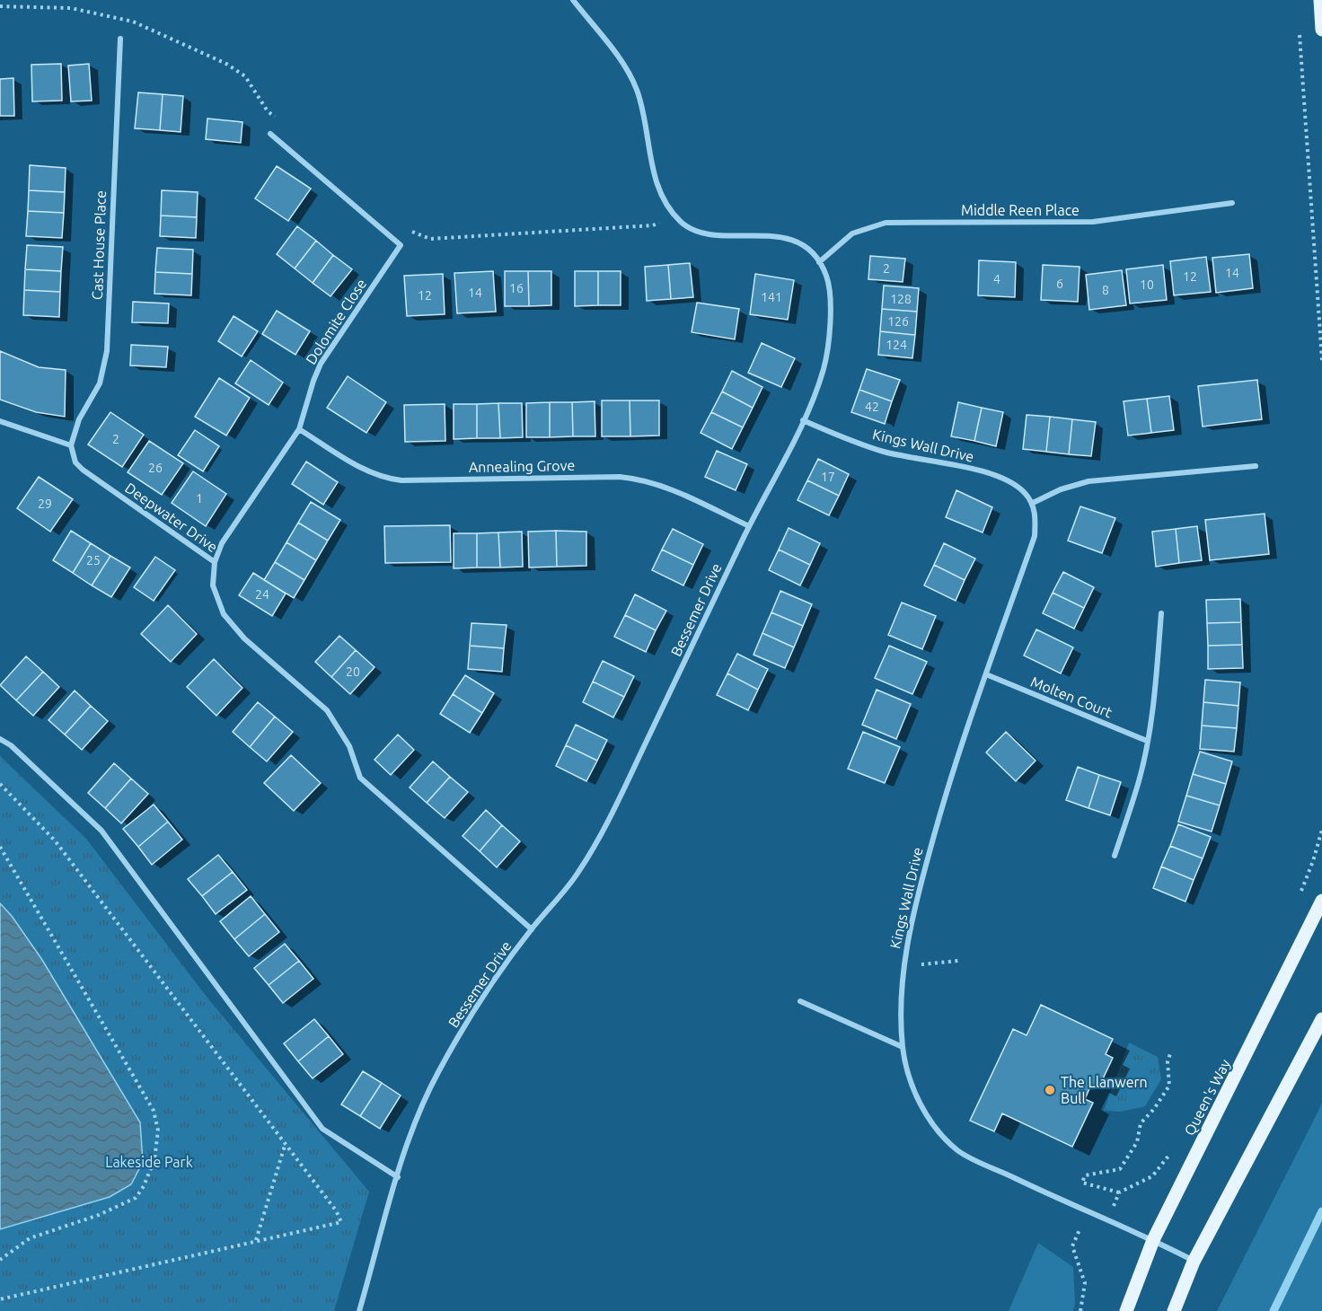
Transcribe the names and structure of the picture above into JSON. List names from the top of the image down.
{
  "streets": {
    "main road": ["Queen's Way"],
    "street": [
      "Middle Reen Place",
      "Cast House Place",
      "Dolomite Close",
      "Kings Wall Drive",
      "Annealing Grove",
      "Deepwater Drive",
      "Bessemer Drive",
      "Molten Court"
    ]
  },
  "crossings": [
    ["Middle Reen Place", "Bessemer Drive"],
    ["Cast House Place", "Deepwater Drive"],
    ["Dolomite Close", "Annealing Grove"],
    ["Dolomite Close", "Deepwater Drive"],
    ["Kings Wall Drive", "Bessemer Drive"],
    ["Kings Wall Drive", "Molten Court"],
    ["Kings Wall Drive", "Queen's Way"],
    ["Annealing Grove", "Bessemer Drive"],
    ["Deepwater Drive", "Bessemer Drive"]
  ],
  "parks": ["Lakeside Park"],
  "places": ["The Llanwern Bull"],
  "house_numbers": [
    "2",
    "14",
    "12",
    "4",
    "6",
    "10",
    "16",
    "8",
    "14",
    "12",
    "141",
    "128",
    "126",
    "124",
    "42",
    "2",
    "26",
    "17",
    "1",
    "29",
    "25",
    "24",
    "20"
  ]
}
